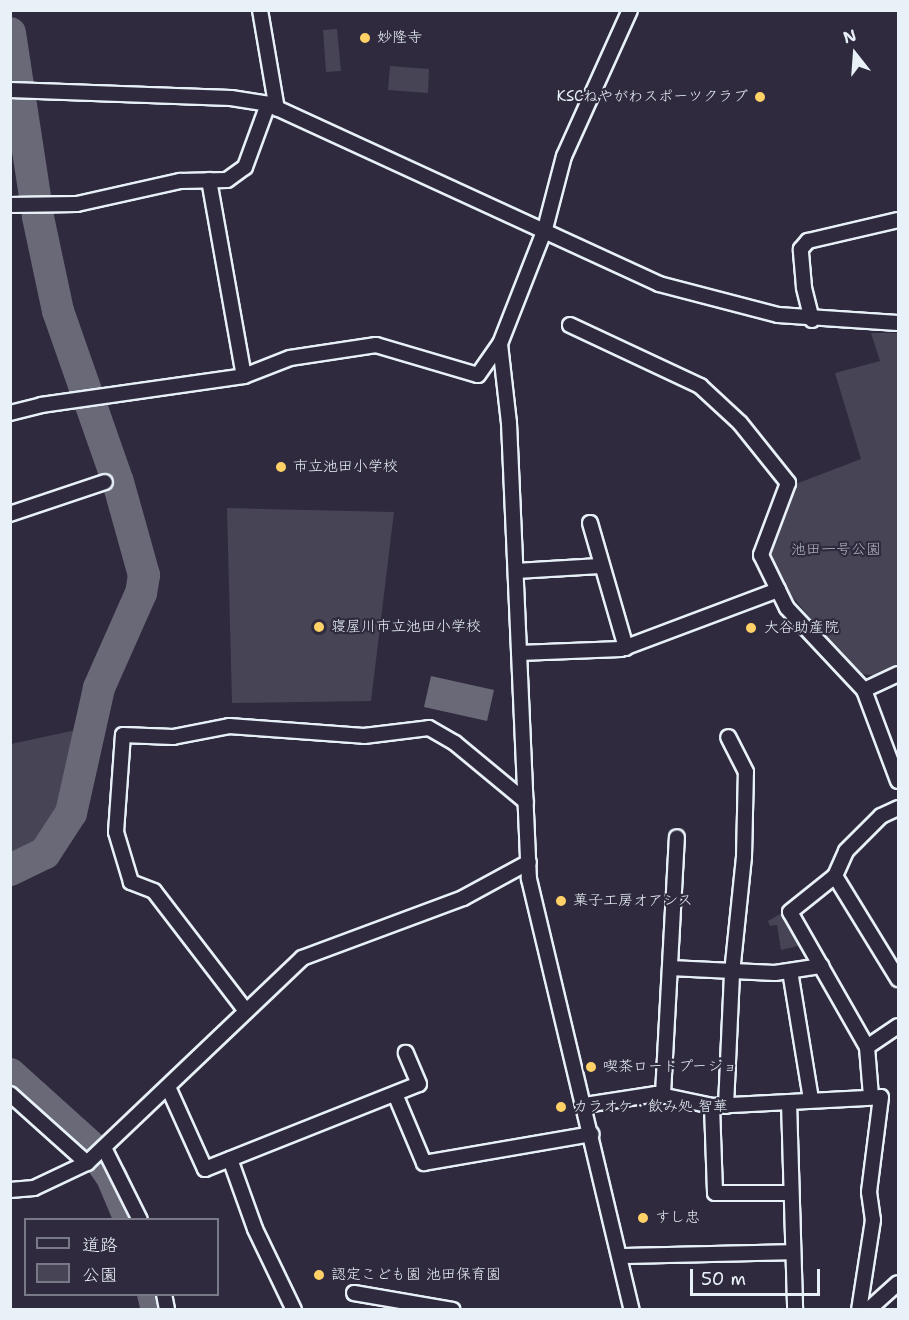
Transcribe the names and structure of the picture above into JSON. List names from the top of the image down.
{
  "parks": ["池田一号公園"],
  "places": [
    "妙隆寺",
    "KSCねやがわスポーツクラブ",
    "市立池田小学校",
    "寝屋川市立池田小学校",
    "大谷助産院",
    "菓子工房オアシス",
    "喫茶ロードプージョ",
    "カラオケ・飲み処 智華",
    "すし忠",
    "認定こども園 池田保育園"
  ],
  "legend": ["道路", "公園"],
  "scale_bar": "50 m",
  "north": "top"
}
